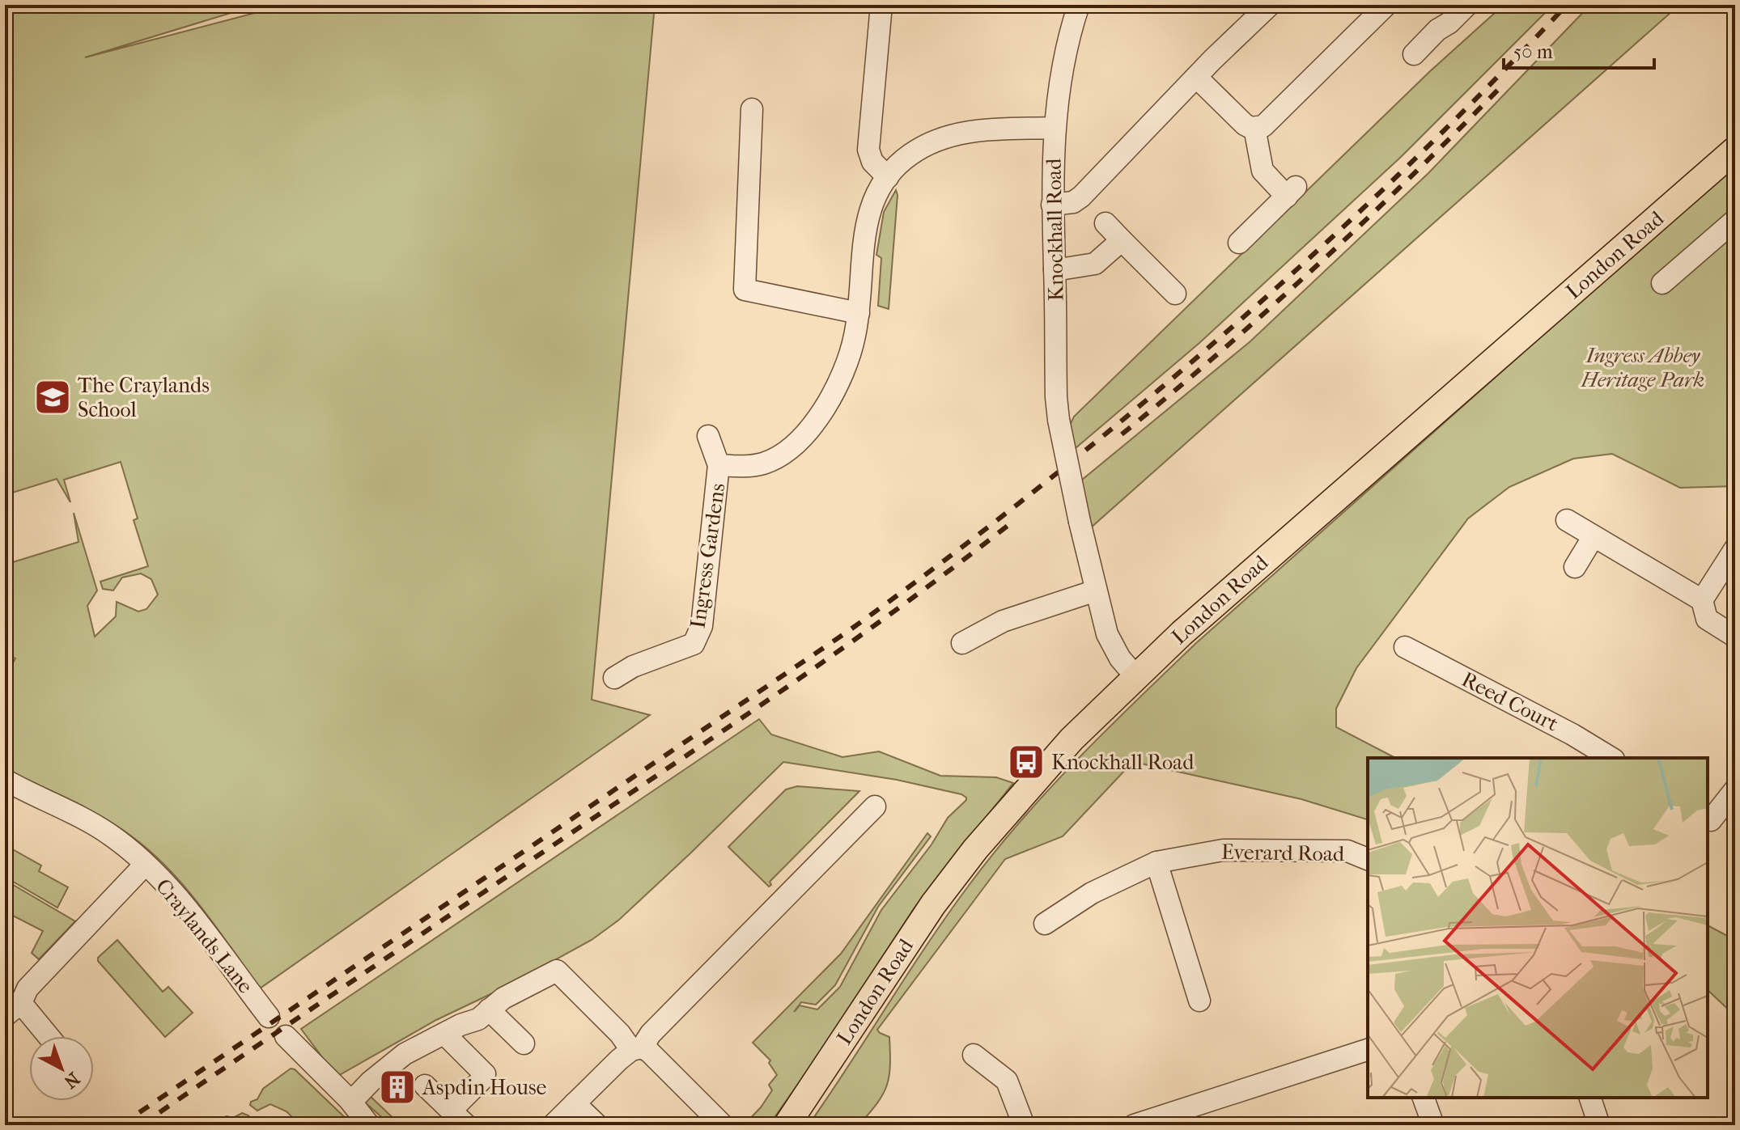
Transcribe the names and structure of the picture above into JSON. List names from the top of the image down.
{
  "streets": {
    "main road": ["London Road"],
    "street": [
      "Knockhall Road",
      "Ingress Gardens",
      "Reed Court",
      "Everard Road",
      "Craylands Lane"
    ]
  },
  "crossings": [
    ["Knockhall Road", "London Road"],
    ["Knockhall Road", "Ingress Gardens"]
  ],
  "parks": ["Ingress Abbey Heritage Park"],
  "places": {
    "school or university": ["The Craylands School"],
    "bus stop": ["Knockhall Road"],
    "building": ["Aspdin House"]
  },
  "scale_bar": "50 m",
  "north": "bottom right"
}
